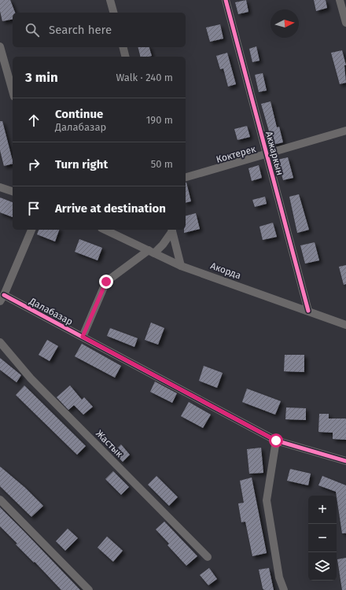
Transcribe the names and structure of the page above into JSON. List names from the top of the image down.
{
  "streets": {
    "street": [
      "Акжаркын",
      "Коктерек",
      "Акорда",
      "Далабазар",
      "Жастык"
    ]
  },
  "crossings": [
    ["Акжаркын", "Коктерек"],
    ["Акжаркын", "Акорда"]
  ],
  "north": "right",
  "page": {
    "search": "Search here",
    "heading": ["3 min", "Walk · 240 m"],
    "list": [
      ["Continue", "Далабазар", "190 m"],
      ["Turn right", "50 m"],
      "Arrive at destination"
    ],
    "map_buttons": ["+", "−"]
  }
}
